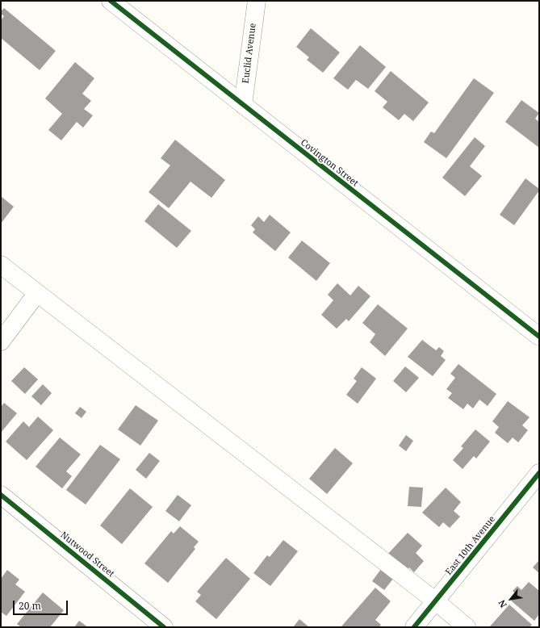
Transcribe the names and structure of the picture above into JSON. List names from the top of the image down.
{
  "streets": {
    "street": [
      "Euclid Avenue",
      "Covington Street",
      "East 10th Avenue",
      "Nutwood Street"
    ]
  },
  "crossings": [
    ["Euclid Avenue", "Covington Street"]
  ],
  "scale_bar": "20 m",
  "north": "bottom left"
}
